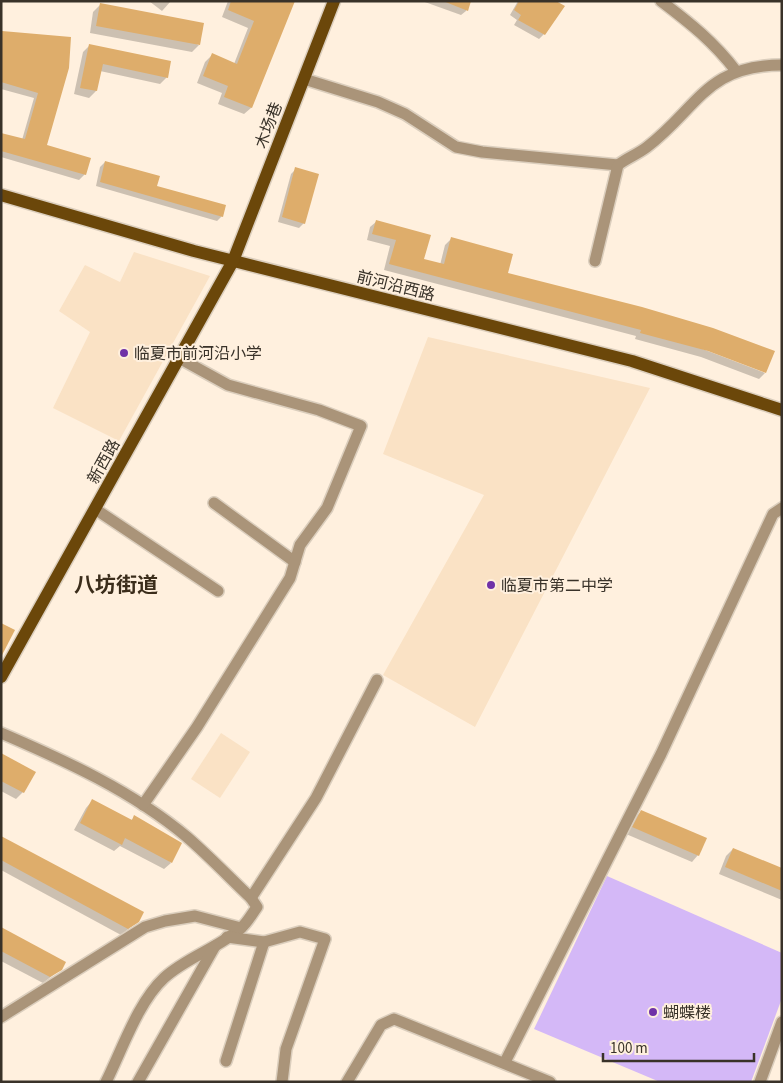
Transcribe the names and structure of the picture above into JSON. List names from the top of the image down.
{
  "streets": {
    "main road": ["木场巷", "前河沿西路", "新西路"]
  },
  "crossings": [
    ["木场巷", "前河沿西路"],
    ["木场巷", "新西路"],
    ["前河沿西路", "新西路"]
  ],
  "districts": ["八坊街道"],
  "places": ["临夏市前河沿小学", "临夏市第二中学", "蝴蝶楼"],
  "scale_bar": "100 m"
}
